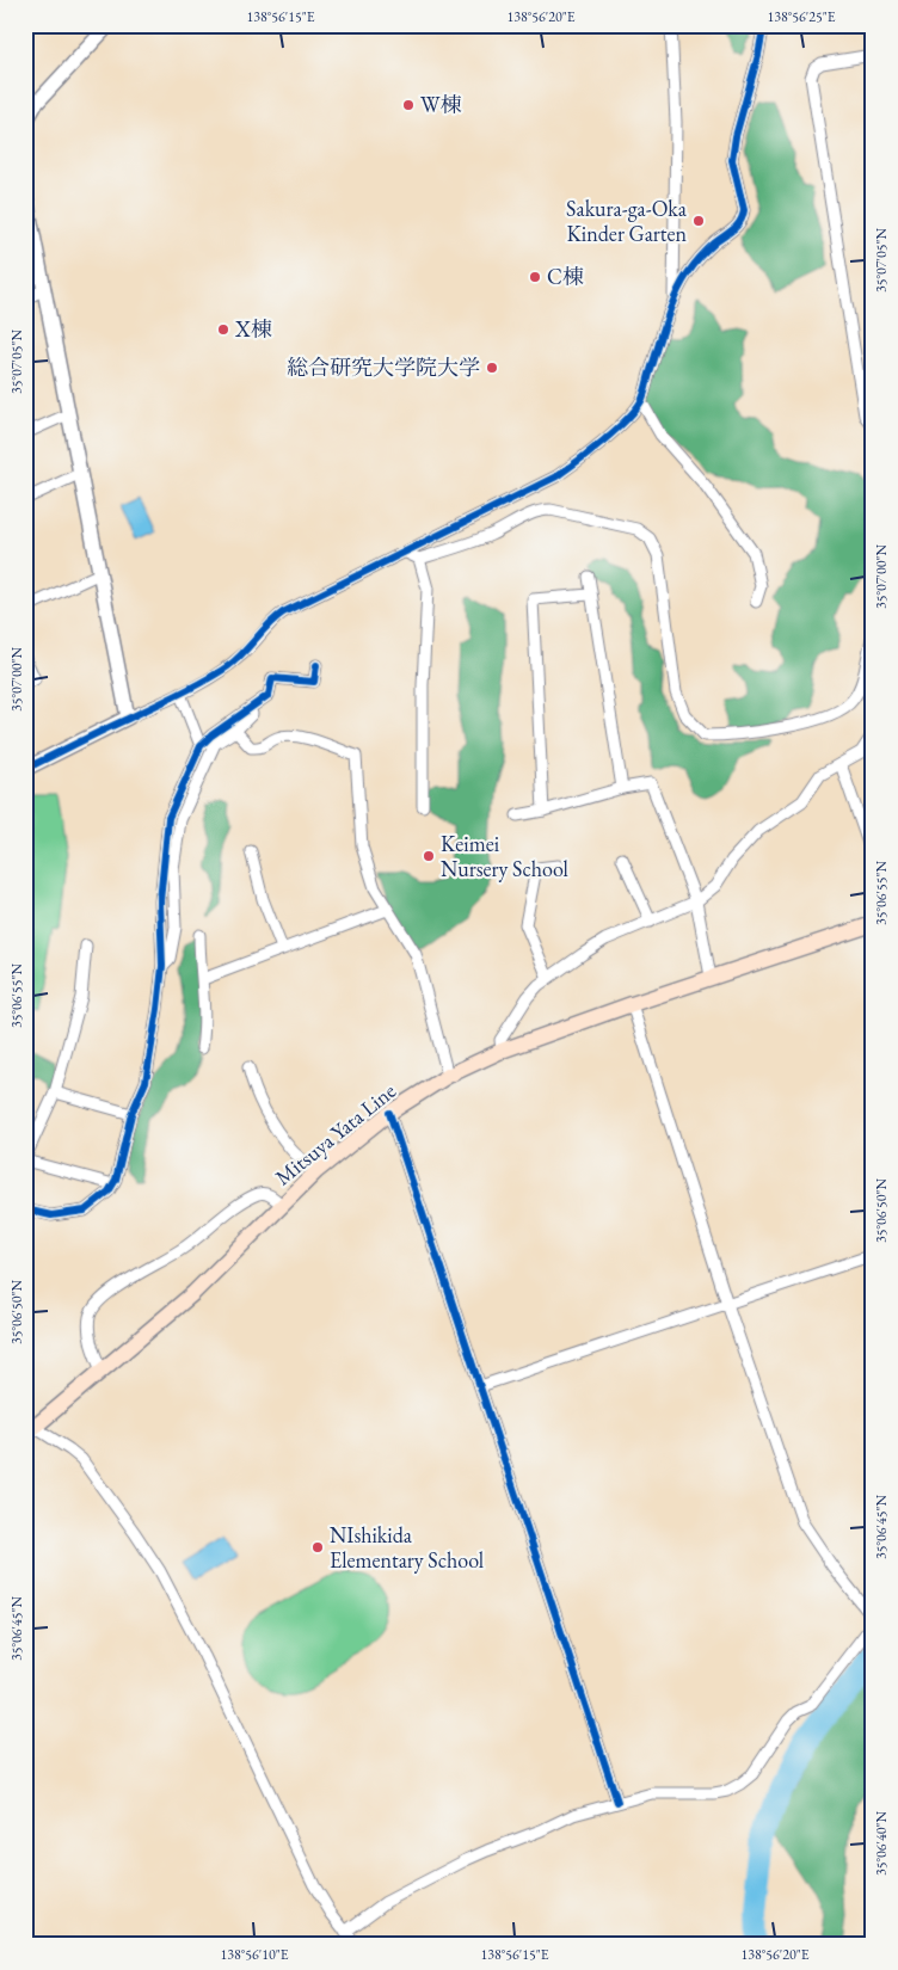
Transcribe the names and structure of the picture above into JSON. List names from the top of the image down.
{
  "streets": {
    "main road": ["Mitsuya Yata Line"]
  },
  "places": [
    "W棟",
    "Sakura-ga-Oka Kinder Garten",
    "C棟",
    "X棟",
    "総合研究大学院大学",
    "Keimei Nursery School",
    "NIshikida Elementary School"
  ],
  "coordinates": [
    "138°56'15\"E",
    "138°56'20\"E",
    "138°56'25\"E",
    "35°07'05\"N",
    "35°07'00\"N",
    "35°06'55\"N",
    "35°06'50\"N",
    "35°06'45\"N",
    "35°06'40\"N",
    "138°56'10\"E"
  ]
}
